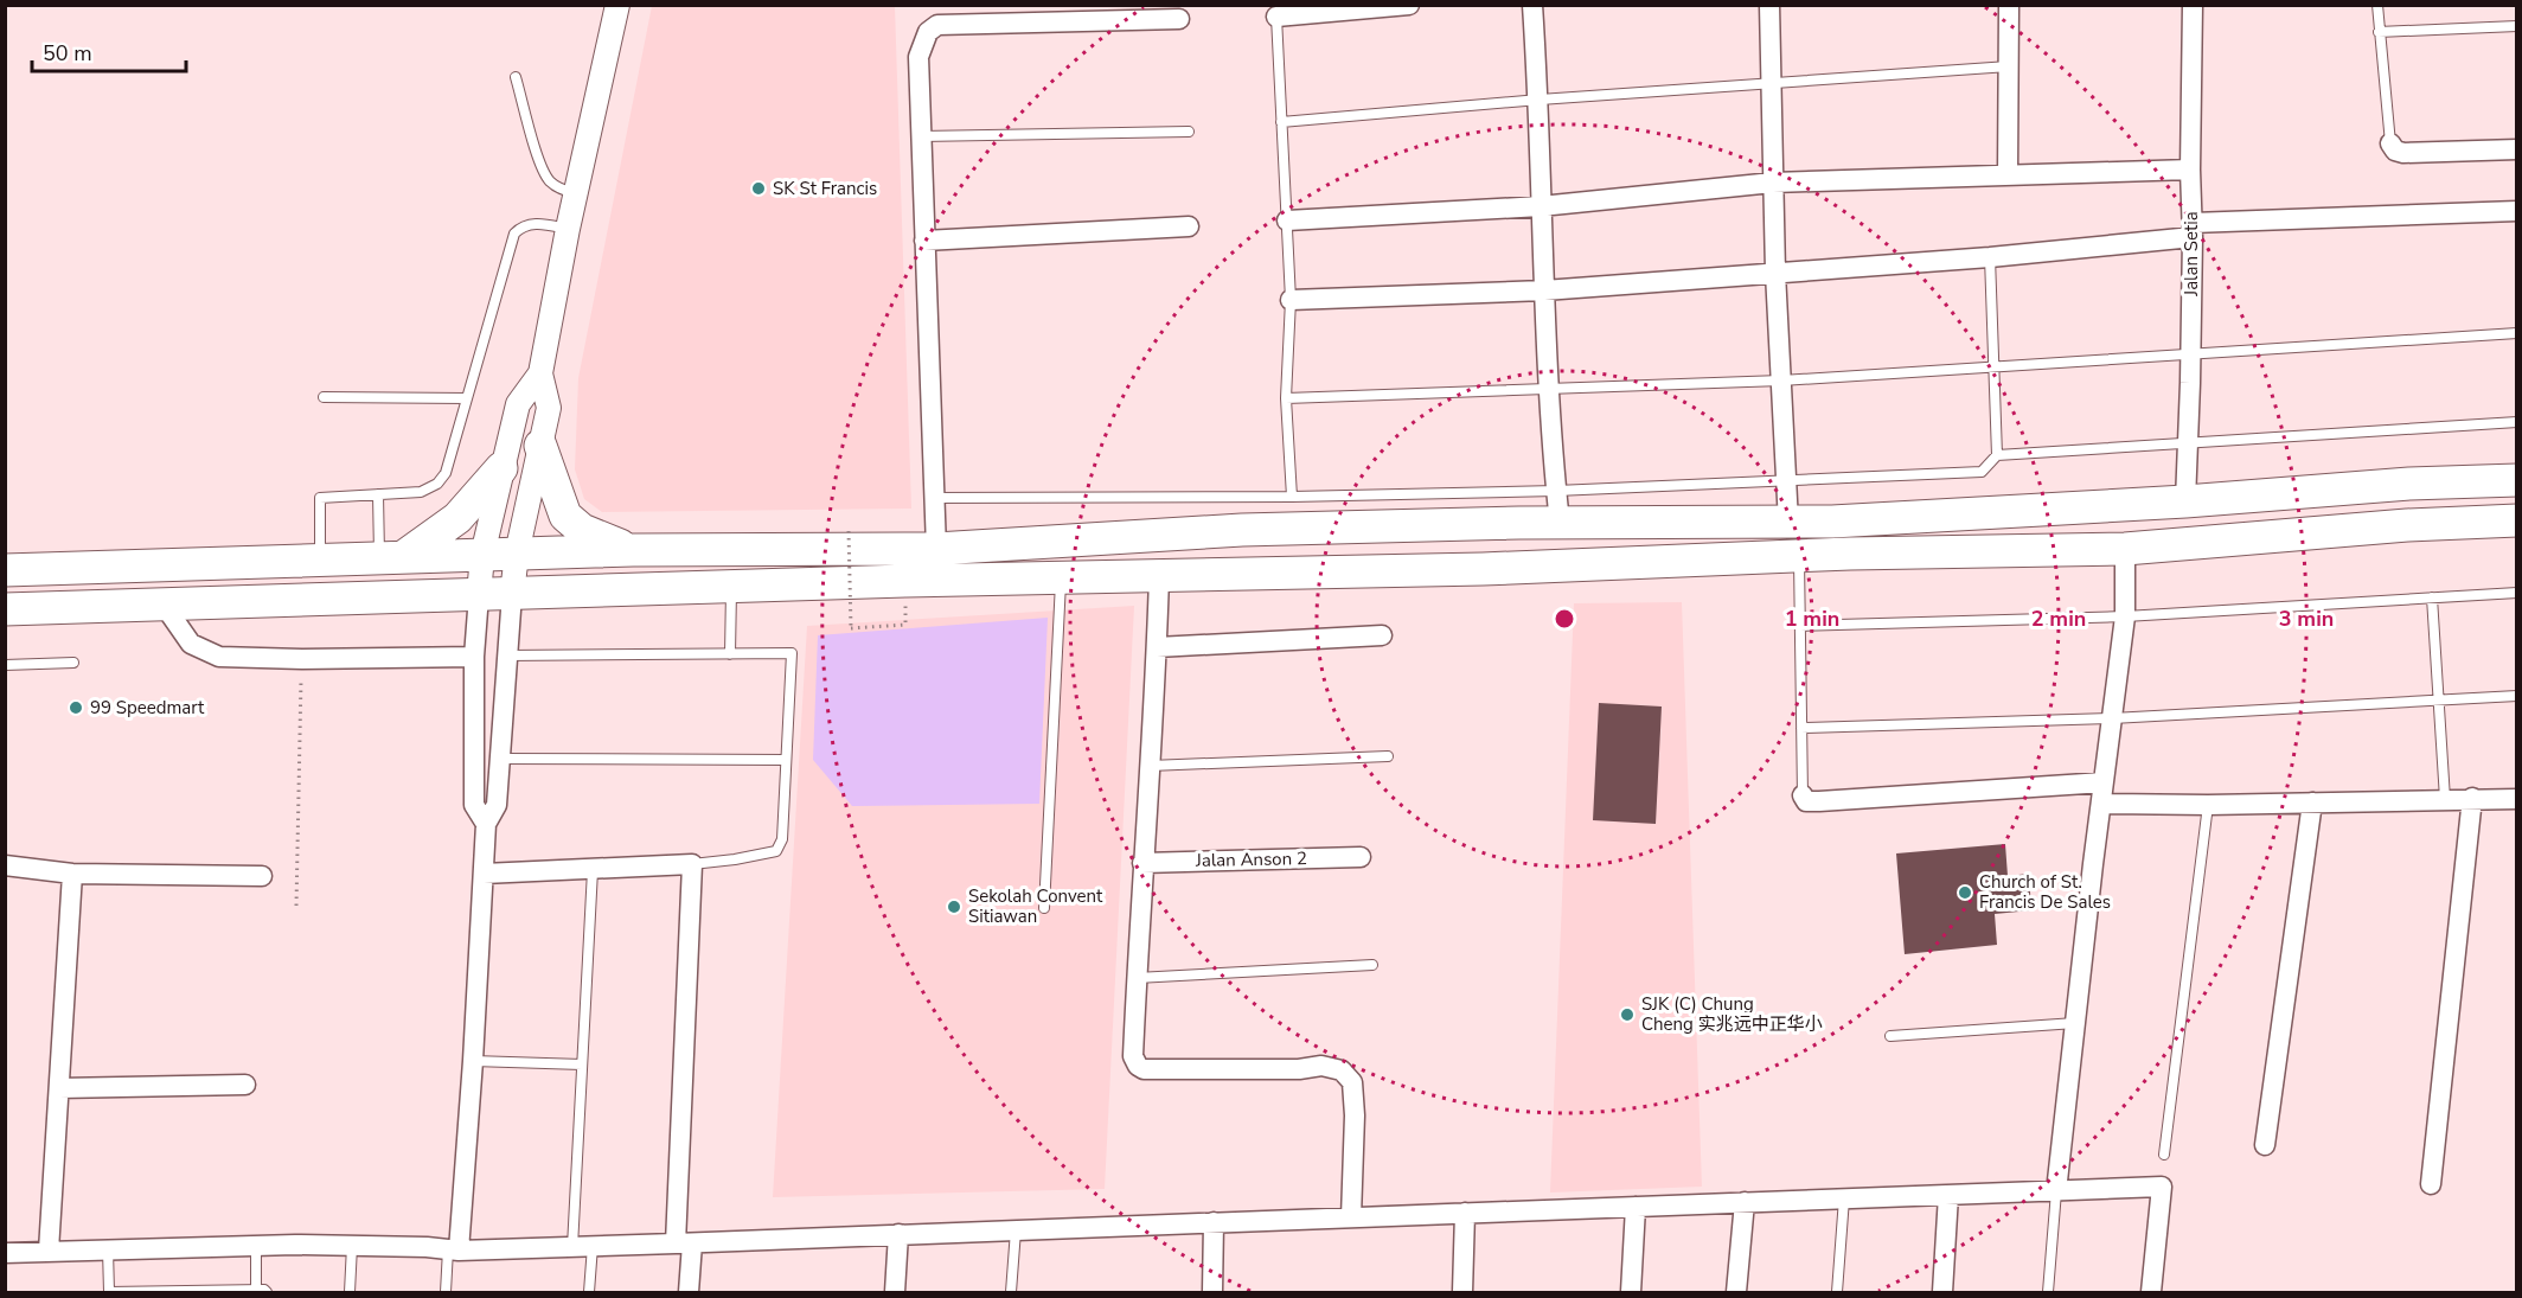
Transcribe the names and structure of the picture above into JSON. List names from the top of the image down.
{
  "streets": {
    "street": ["Jalan Setia", "Jalan Anson 2"]
  },
  "places": [
    "SK St Francis",
    "99 Speedmart",
    "Church of St. Francis De Sales",
    "Sekolah Convent Sitiawan",
    "SJK (C) Chung Cheng 实兆远中正华小"
  ],
  "scale_bar": "50 m",
  "rings": ["1 min", "2 min", "3 min"]
}
